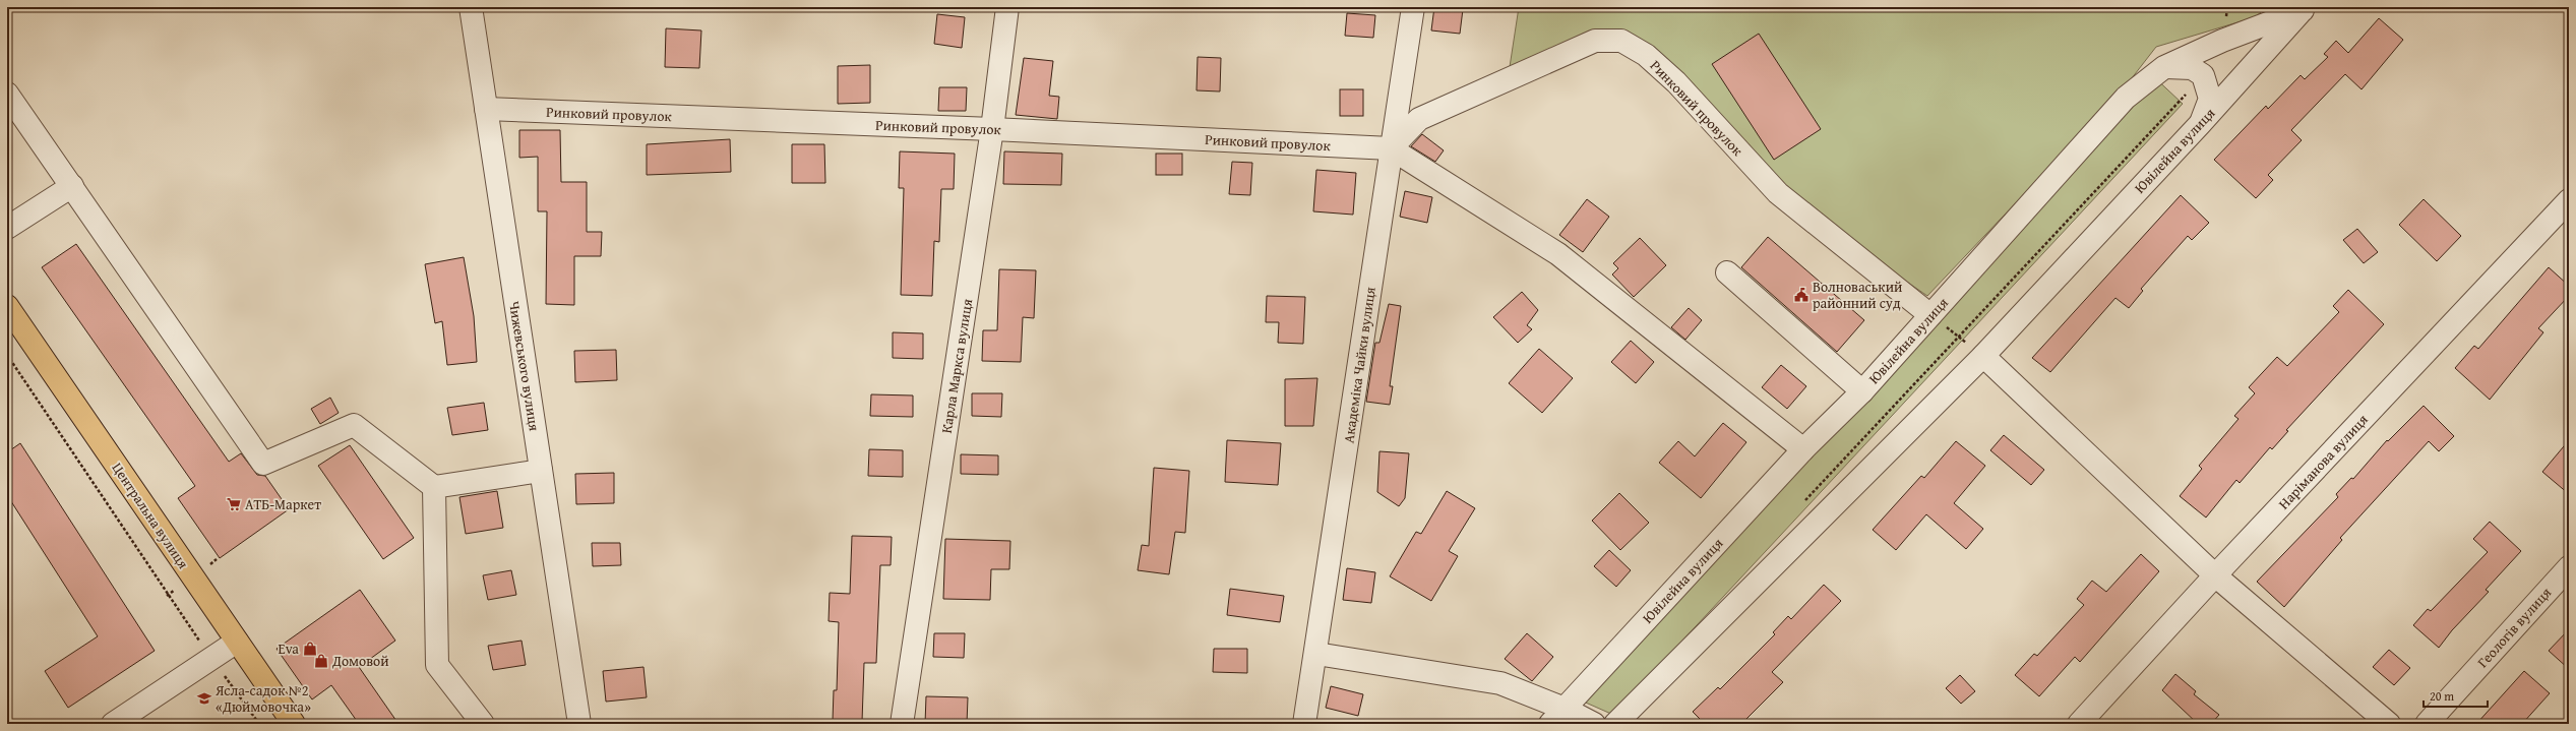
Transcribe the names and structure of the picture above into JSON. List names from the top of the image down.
{
  "streets": {
    "main road": ["Центральна вулиця"],
    "street": [
      "Ринковий провулок",
      "Ювілейна вулиця",
      "Академіка Чайки вулиця",
      "Чижевського вулиця",
      "Карла Маркса вулиця",
      "Наріманова вулиця",
      "Геологів вулиця"
    ]
  },
  "crossings": [
    ["Ринковий провулок", "Ювілейна вулиця"],
    ["Ринковий провулок", "Академіка Чайки вулиця"],
    ["Ринковий провулок", "Чижевського вулиця"],
    ["Ринковий провулок", "Карла Маркса вулиця"]
  ],
  "places": {
    "public building": ["Волноваський районний суд"],
    "supermarket": ["АТБ-Маркет"],
    "shop": ["Eva", "Домовой"],
    "school or university": ["Ясла-садок №2 «Дюймовочка»"]
  },
  "scale_bar": "20 m"
}
